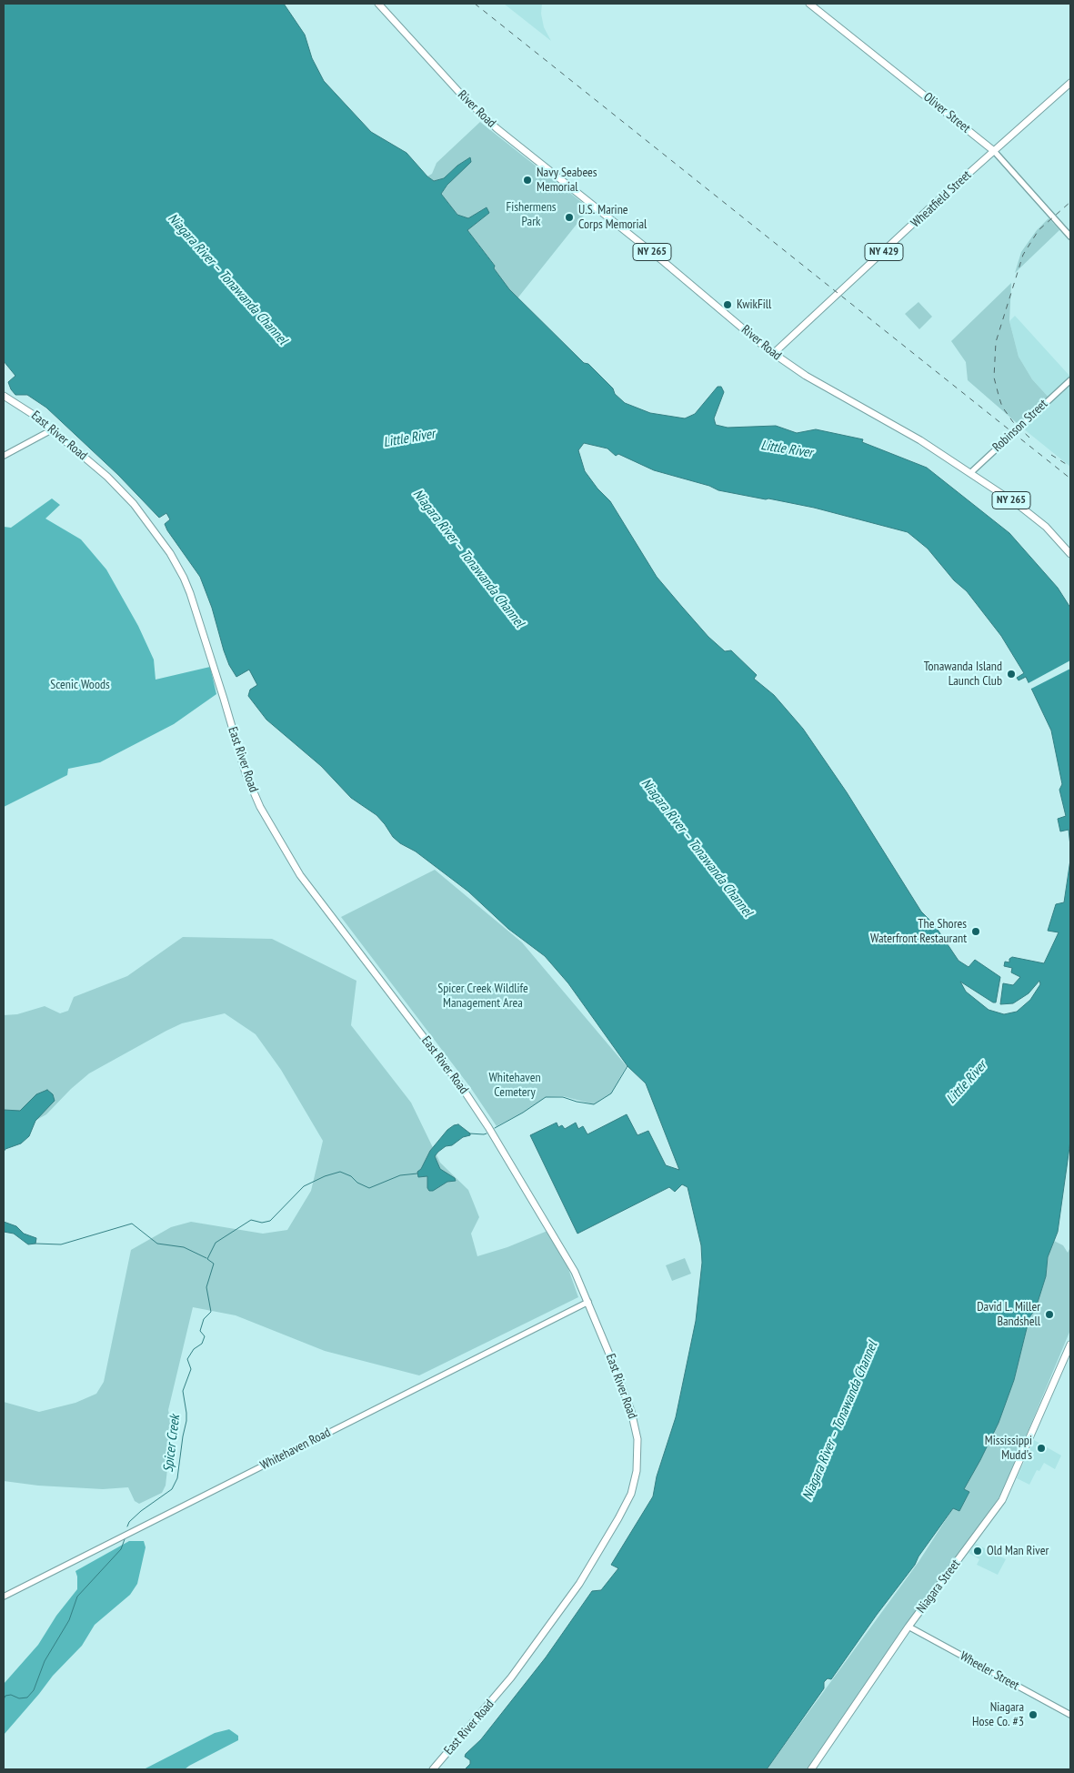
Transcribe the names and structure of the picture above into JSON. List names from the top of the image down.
{
  "streets": {
    "main road": [
      "River Road",
      "Oliver Street",
      "Wheatfield Street",
      "NY 265",
      "NY 429",
      "East River Road",
      "Niagara Street"
    ],
    "street": ["Robinson Street", "Whitehaven Road", "Wheeler Street"]
  },
  "crossings": [
    ["River Road", "Wheatfield Street"],
    ["River Road", "Robinson Street"],
    ["Oliver Street", "Wheatfield Street"],
    ["East River Road", "Whitehaven Road"],
    ["Niagara Street", "Wheeler Street"]
  ],
  "water": ["Niagara River – Tonawanda Channel", "Little River", "Spicer Creek"],
  "parks": [
    "Fishermens Park",
    "Scenic Woods",
    "Spicer Creek Wildlife Management Area",
    "Whitehaven Cemetery"
  ],
  "places": [
    "Navy Seabees Memorial",
    "U.S. Marine Corps Memorial",
    "KwikFill",
    "Tonawanda Island Launch Club",
    "The Shores Waterfront Restaurant",
    "David L. Miller Bandshell",
    "Mississippi Mudd's",
    "Old Man River",
    "Niagara Hose Co. #3"
  ]
}
